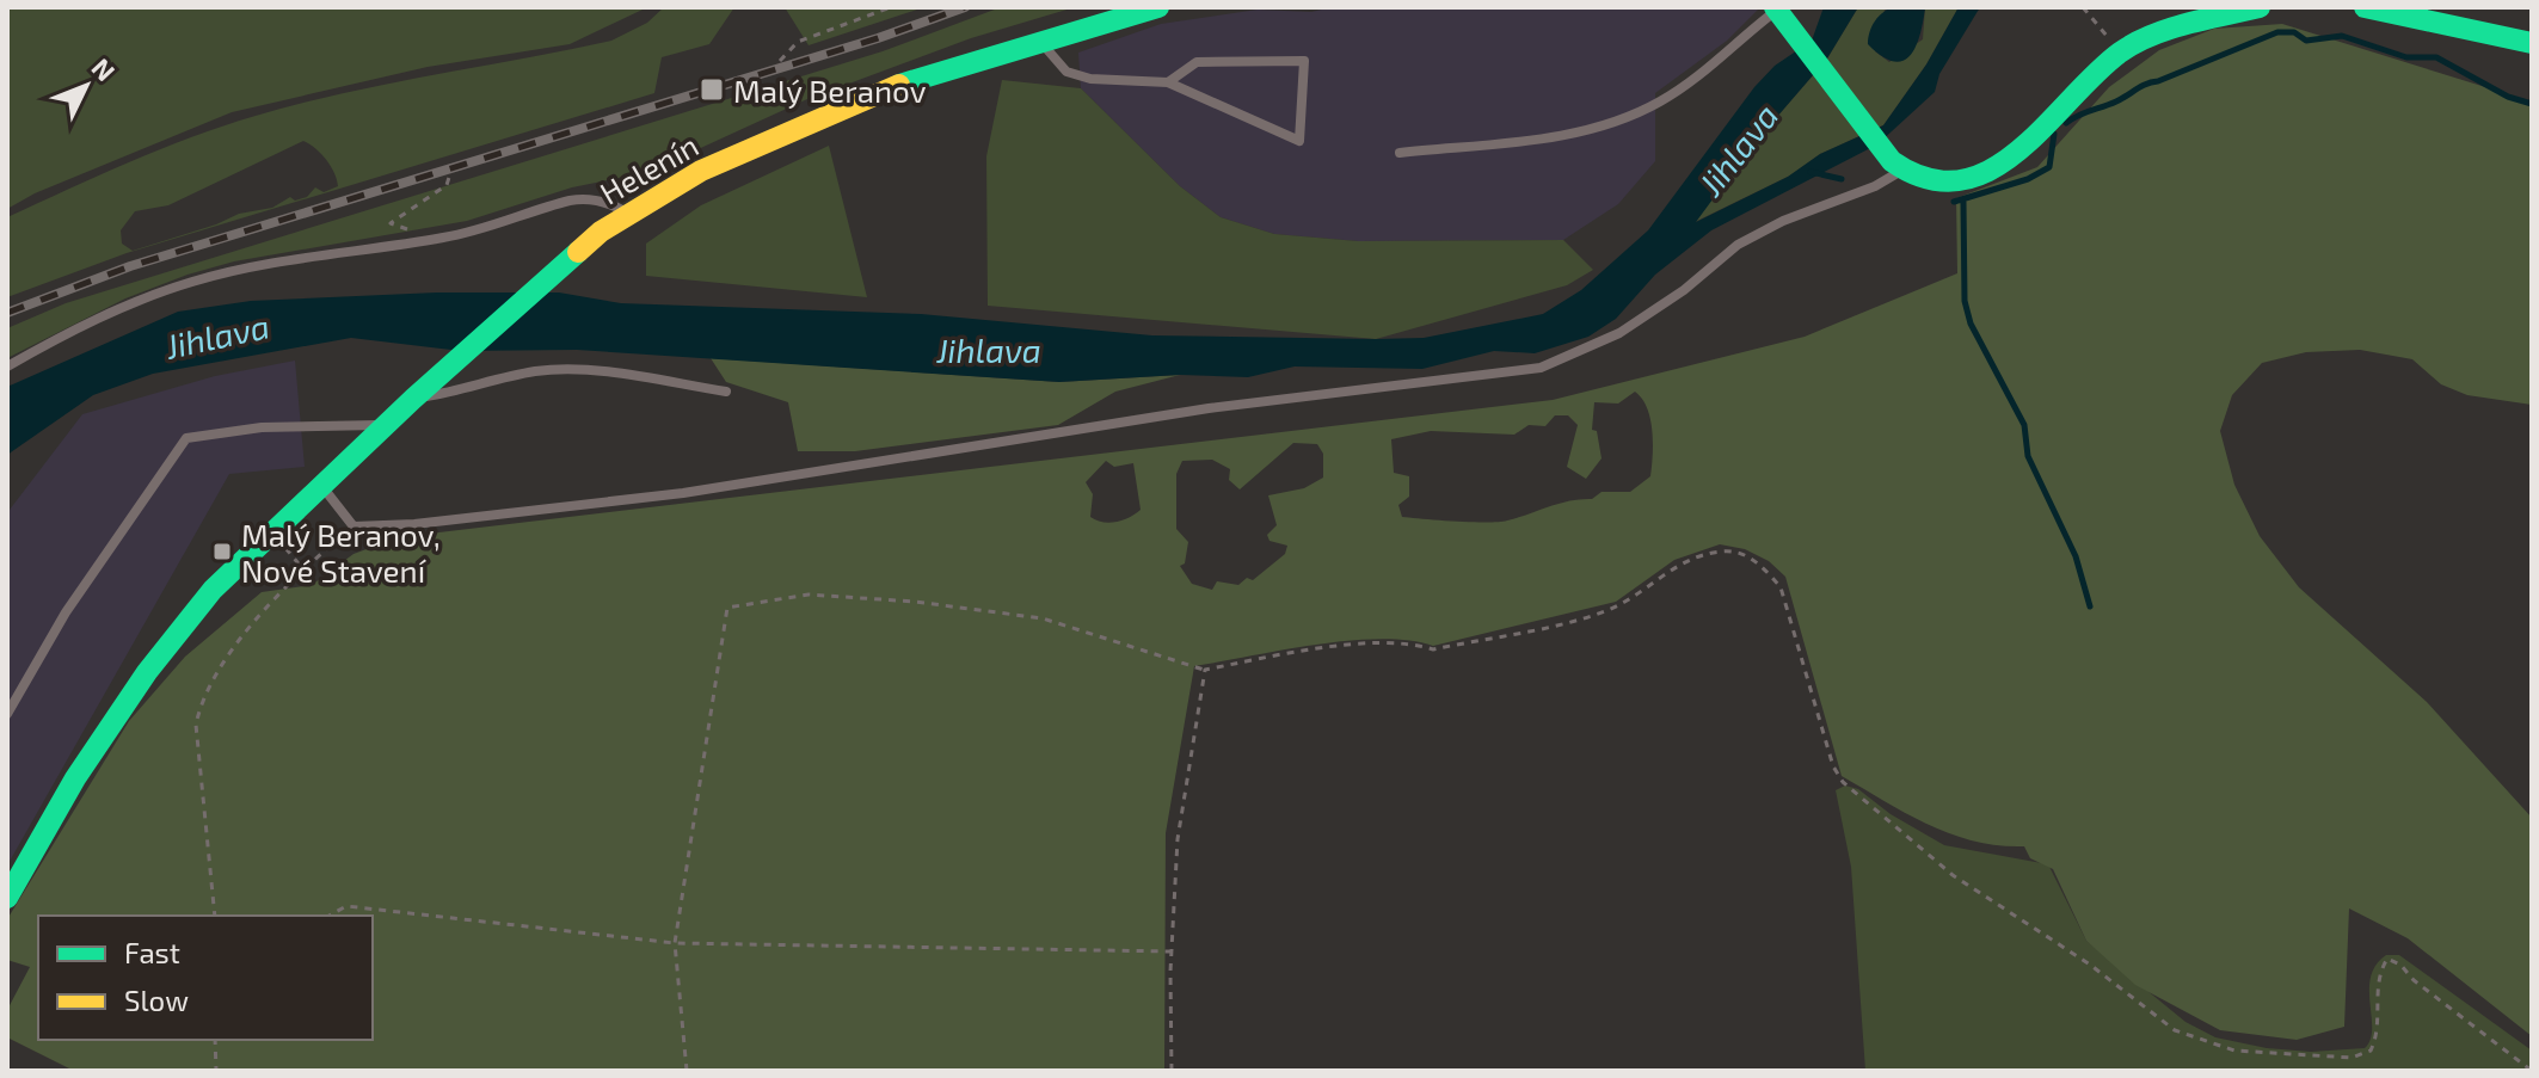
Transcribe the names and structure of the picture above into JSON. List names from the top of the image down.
{
  "streets": {
    "street": ["Helenín"]
  },
  "water": ["Jihlava"],
  "places": {
    "transit": ["Malý Beranov", "Malý Beranov, Nové Stavení"]
  },
  "legend": ["Fast", "Slow"],
  "north": "top right"
}
